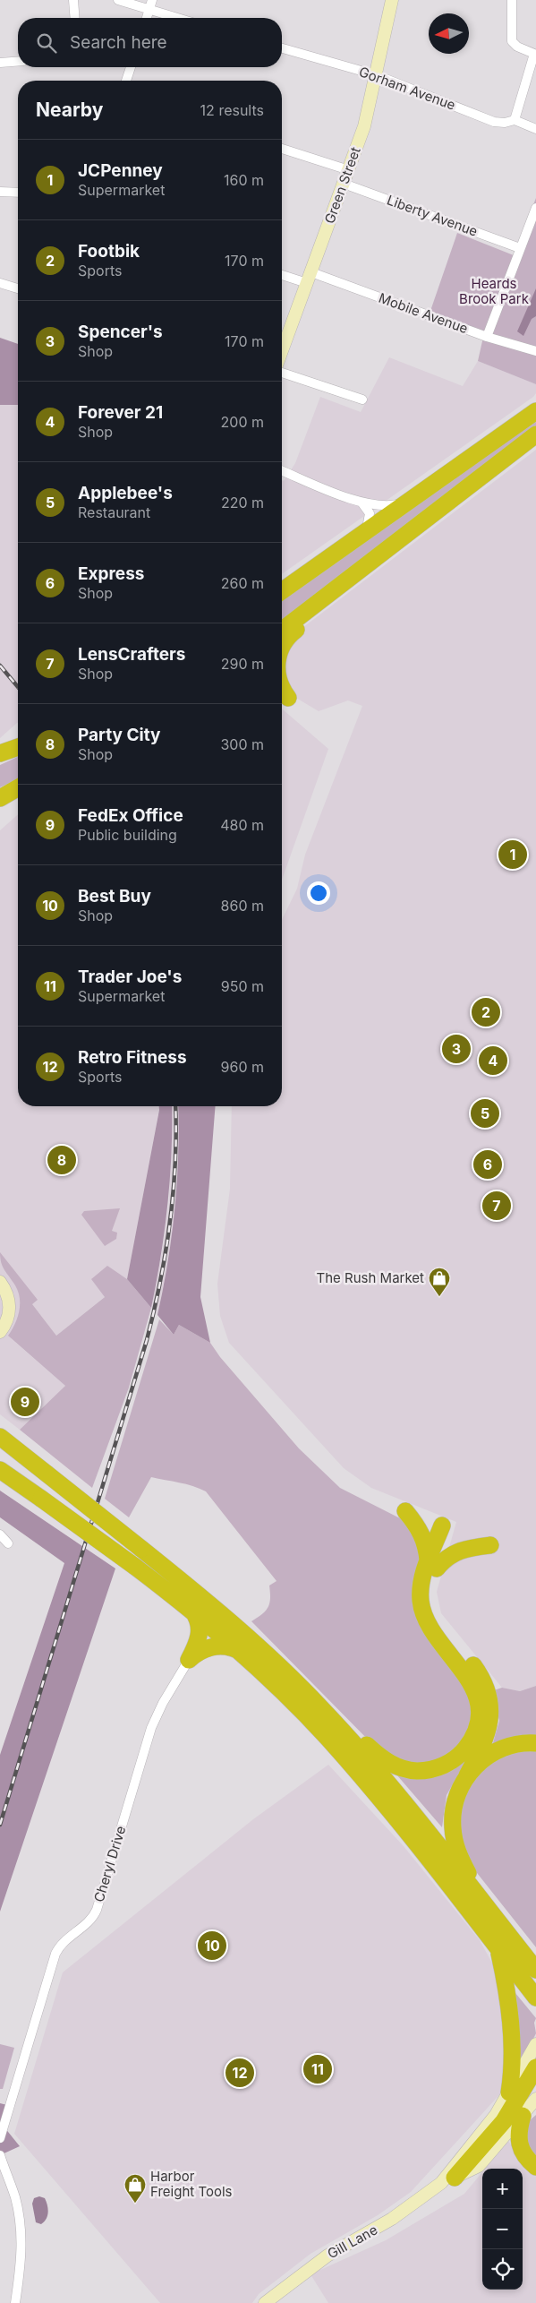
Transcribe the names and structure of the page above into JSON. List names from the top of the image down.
{
  "streets": {
    "street": [
      "Gorham Avenue",
      "Green Street",
      "Liberty Avenue",
      "Mobile Avenue",
      "Cheryl Drive",
      "Gill Lane"
    ]
  },
  "crossings": [
    ["Gorham Avenue", "Green Street"],
    ["Green Street", "Liberty Avenue"],
    ["Green Street", "Mobile Avenue"]
  ],
  "parks": ["Heards Brook Park"],
  "places": {
    "shop": ["The Rush Market", "Harbor Freight Tools"]
  },
  "north": "left",
  "page": {
    "search": "Search here",
    "heading": ["Nearby", "12 results"],
    "list": [
      {
        "mark": "1",
        "name": "JCPenney",
        "note": "Supermarket",
        "value": "160 m"
      },
      {
        "mark": "2",
        "name": "Footbik",
        "note": "Sports",
        "value": "170 m"
      },
      {
        "mark": "3",
        "name": "Spencer's",
        "note": "Shop",
        "value": "170 m"
      },
      {
        "mark": "4",
        "name": "Forever 21",
        "note": "Shop",
        "value": "200 m"
      },
      {
        "mark": "5",
        "name": "Applebee's",
        "note": "Restaurant",
        "value": "220 m"
      },
      {
        "mark": "6",
        "name": "Express",
        "note": "Shop",
        "value": "260 m"
      },
      {
        "mark": "7",
        "name": "LensCrafters",
        "note": "Shop",
        "value": "290 m"
      },
      {
        "mark": "8",
        "name": "Party City",
        "note": "Shop",
        "value": "300 m"
      },
      {
        "mark": "9",
        "name": "FedEx Office",
        "note": "Public building",
        "value": "480 m"
      },
      {
        "mark": "10",
        "name": "Best Buy",
        "note": "Shop",
        "value": "860 m"
      },
      {
        "mark": "11",
        "name": "Trader Joe's",
        "note": "Supermarket",
        "value": "950 m"
      },
      {
        "mark": "12",
        "name": "Retro Fitness",
        "note": "Sports",
        "value": "960 m"
      }
    ],
    "pins": [
      "1",
      "2",
      "3",
      "4",
      "5",
      "8",
      "6",
      "7",
      "9",
      "10",
      "11",
      "12"
    ],
    "map_buttons": ["+", "−"]
  }
}
